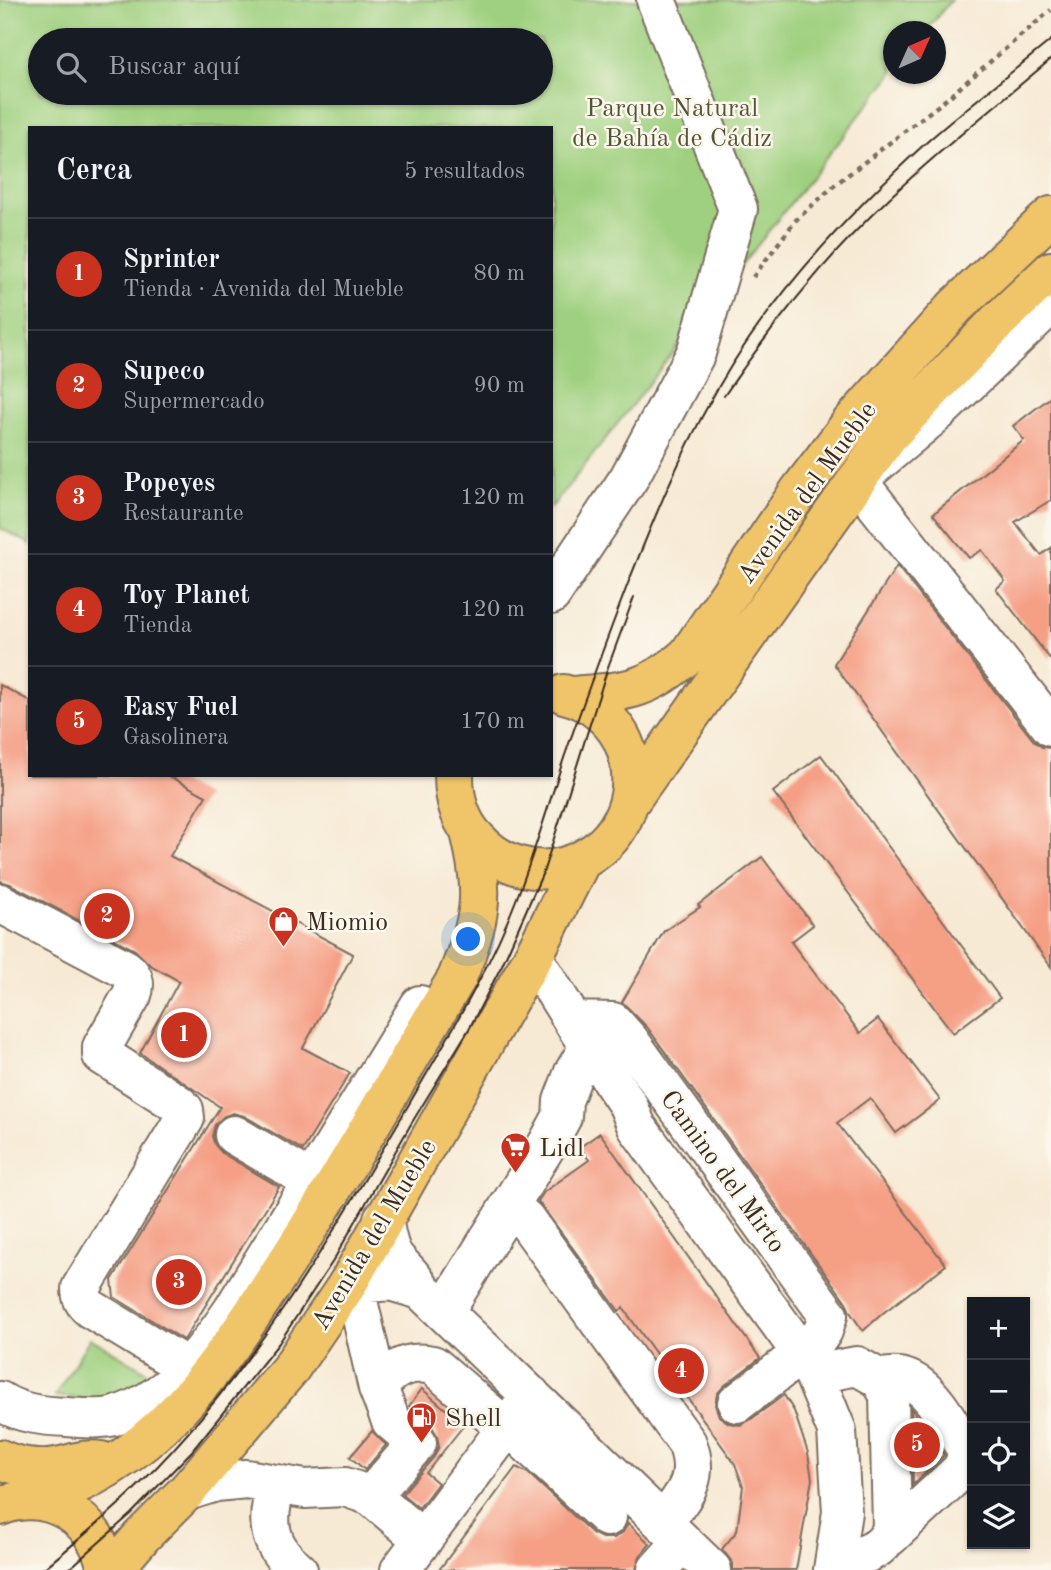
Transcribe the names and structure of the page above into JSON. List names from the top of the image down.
{
  "streets": {
    "main road": ["Avenida del Mueble"]
  },
  "parks": ["Parque Natural de Bahía de Cádiz"],
  "places": {
    "shop": ["Miomio"],
    "supermarket": ["Lidl"],
    "fuel station": ["Shell"]
  },
  "north": "top right",
  "page": {
    "search": "Buscar aquí",
    "heading": ["Cerca", "5 resultados"],
    "list": [
      {
        "mark": "1",
        "name": "Sprinter",
        "note": "Tienda · Avenida del Mueble",
        "value": "80 m"
      },
      {
        "mark": "2",
        "name": "Supeco",
        "note": "Supermercado",
        "value": "90 m"
      },
      {
        "mark": "3",
        "name": "Popeyes",
        "note": "Restaurante",
        "value": "120 m"
      },
      {
        "mark": "4",
        "name": "Toy Planet",
        "note": "Tienda",
        "value": "120 m"
      },
      {
        "mark": "5",
        "name": "Easy Fuel",
        "note": "Gasolinera",
        "value": "170 m"
      }
    ],
    "pins": [
      "2",
      "1",
      "3",
      "4",
      "5"
    ],
    "map_buttons": ["+", "−"]
  }
}
